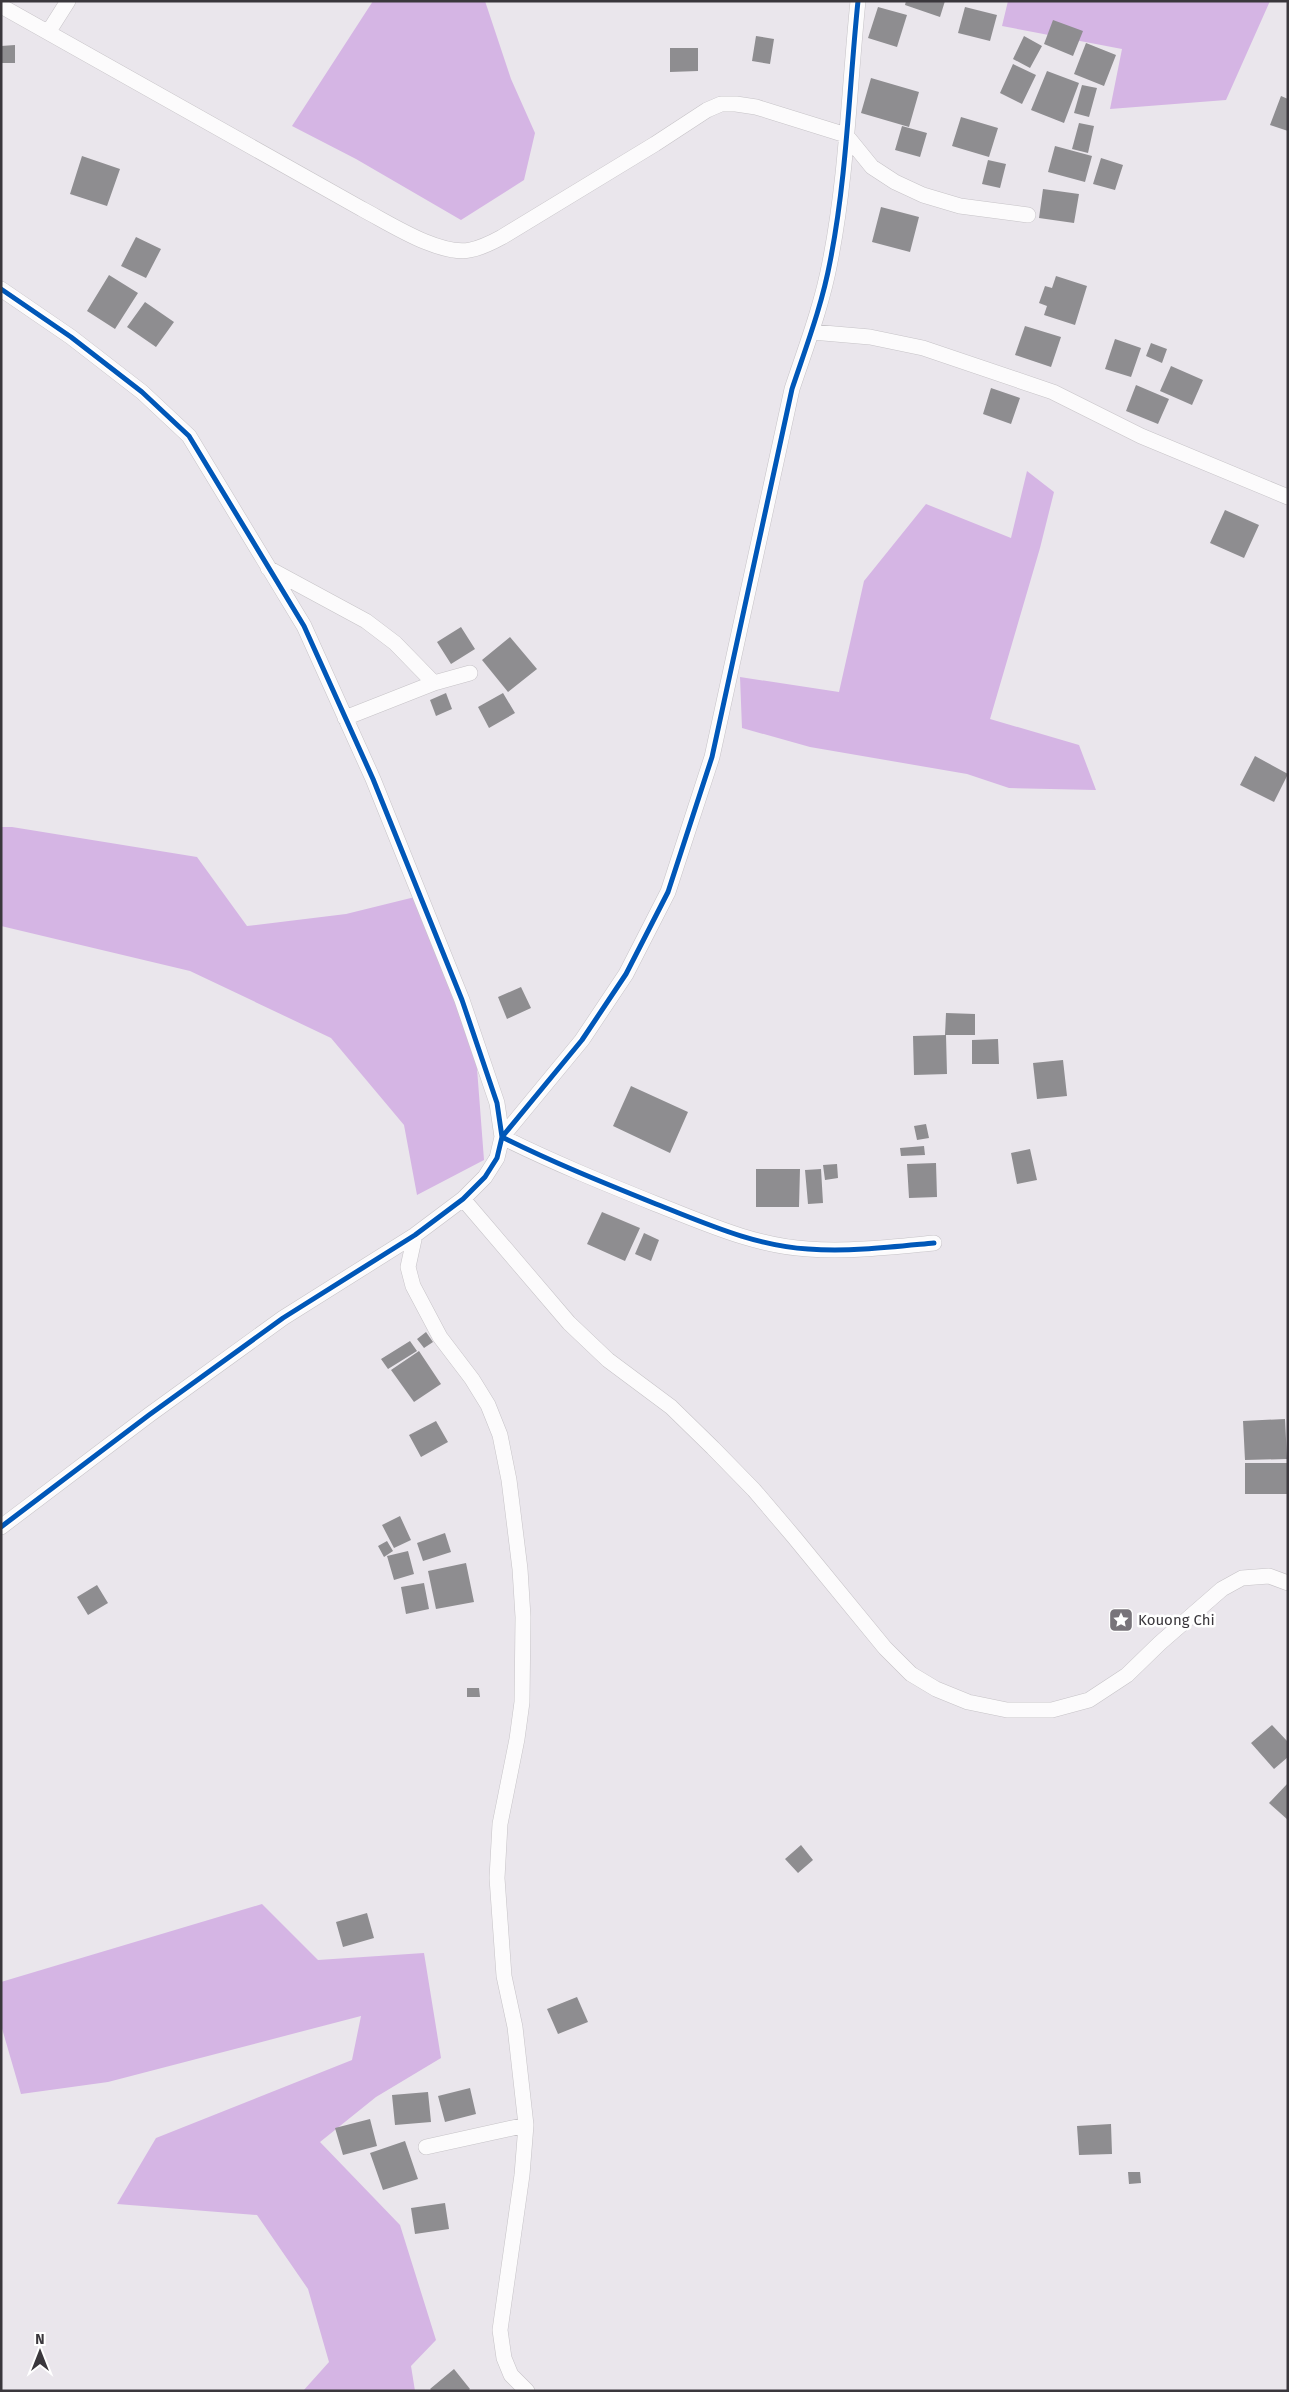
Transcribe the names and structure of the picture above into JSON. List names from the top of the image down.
{
  "places": {
    "place": ["Kouong Chi"]
  },
  "north": "top"
}
